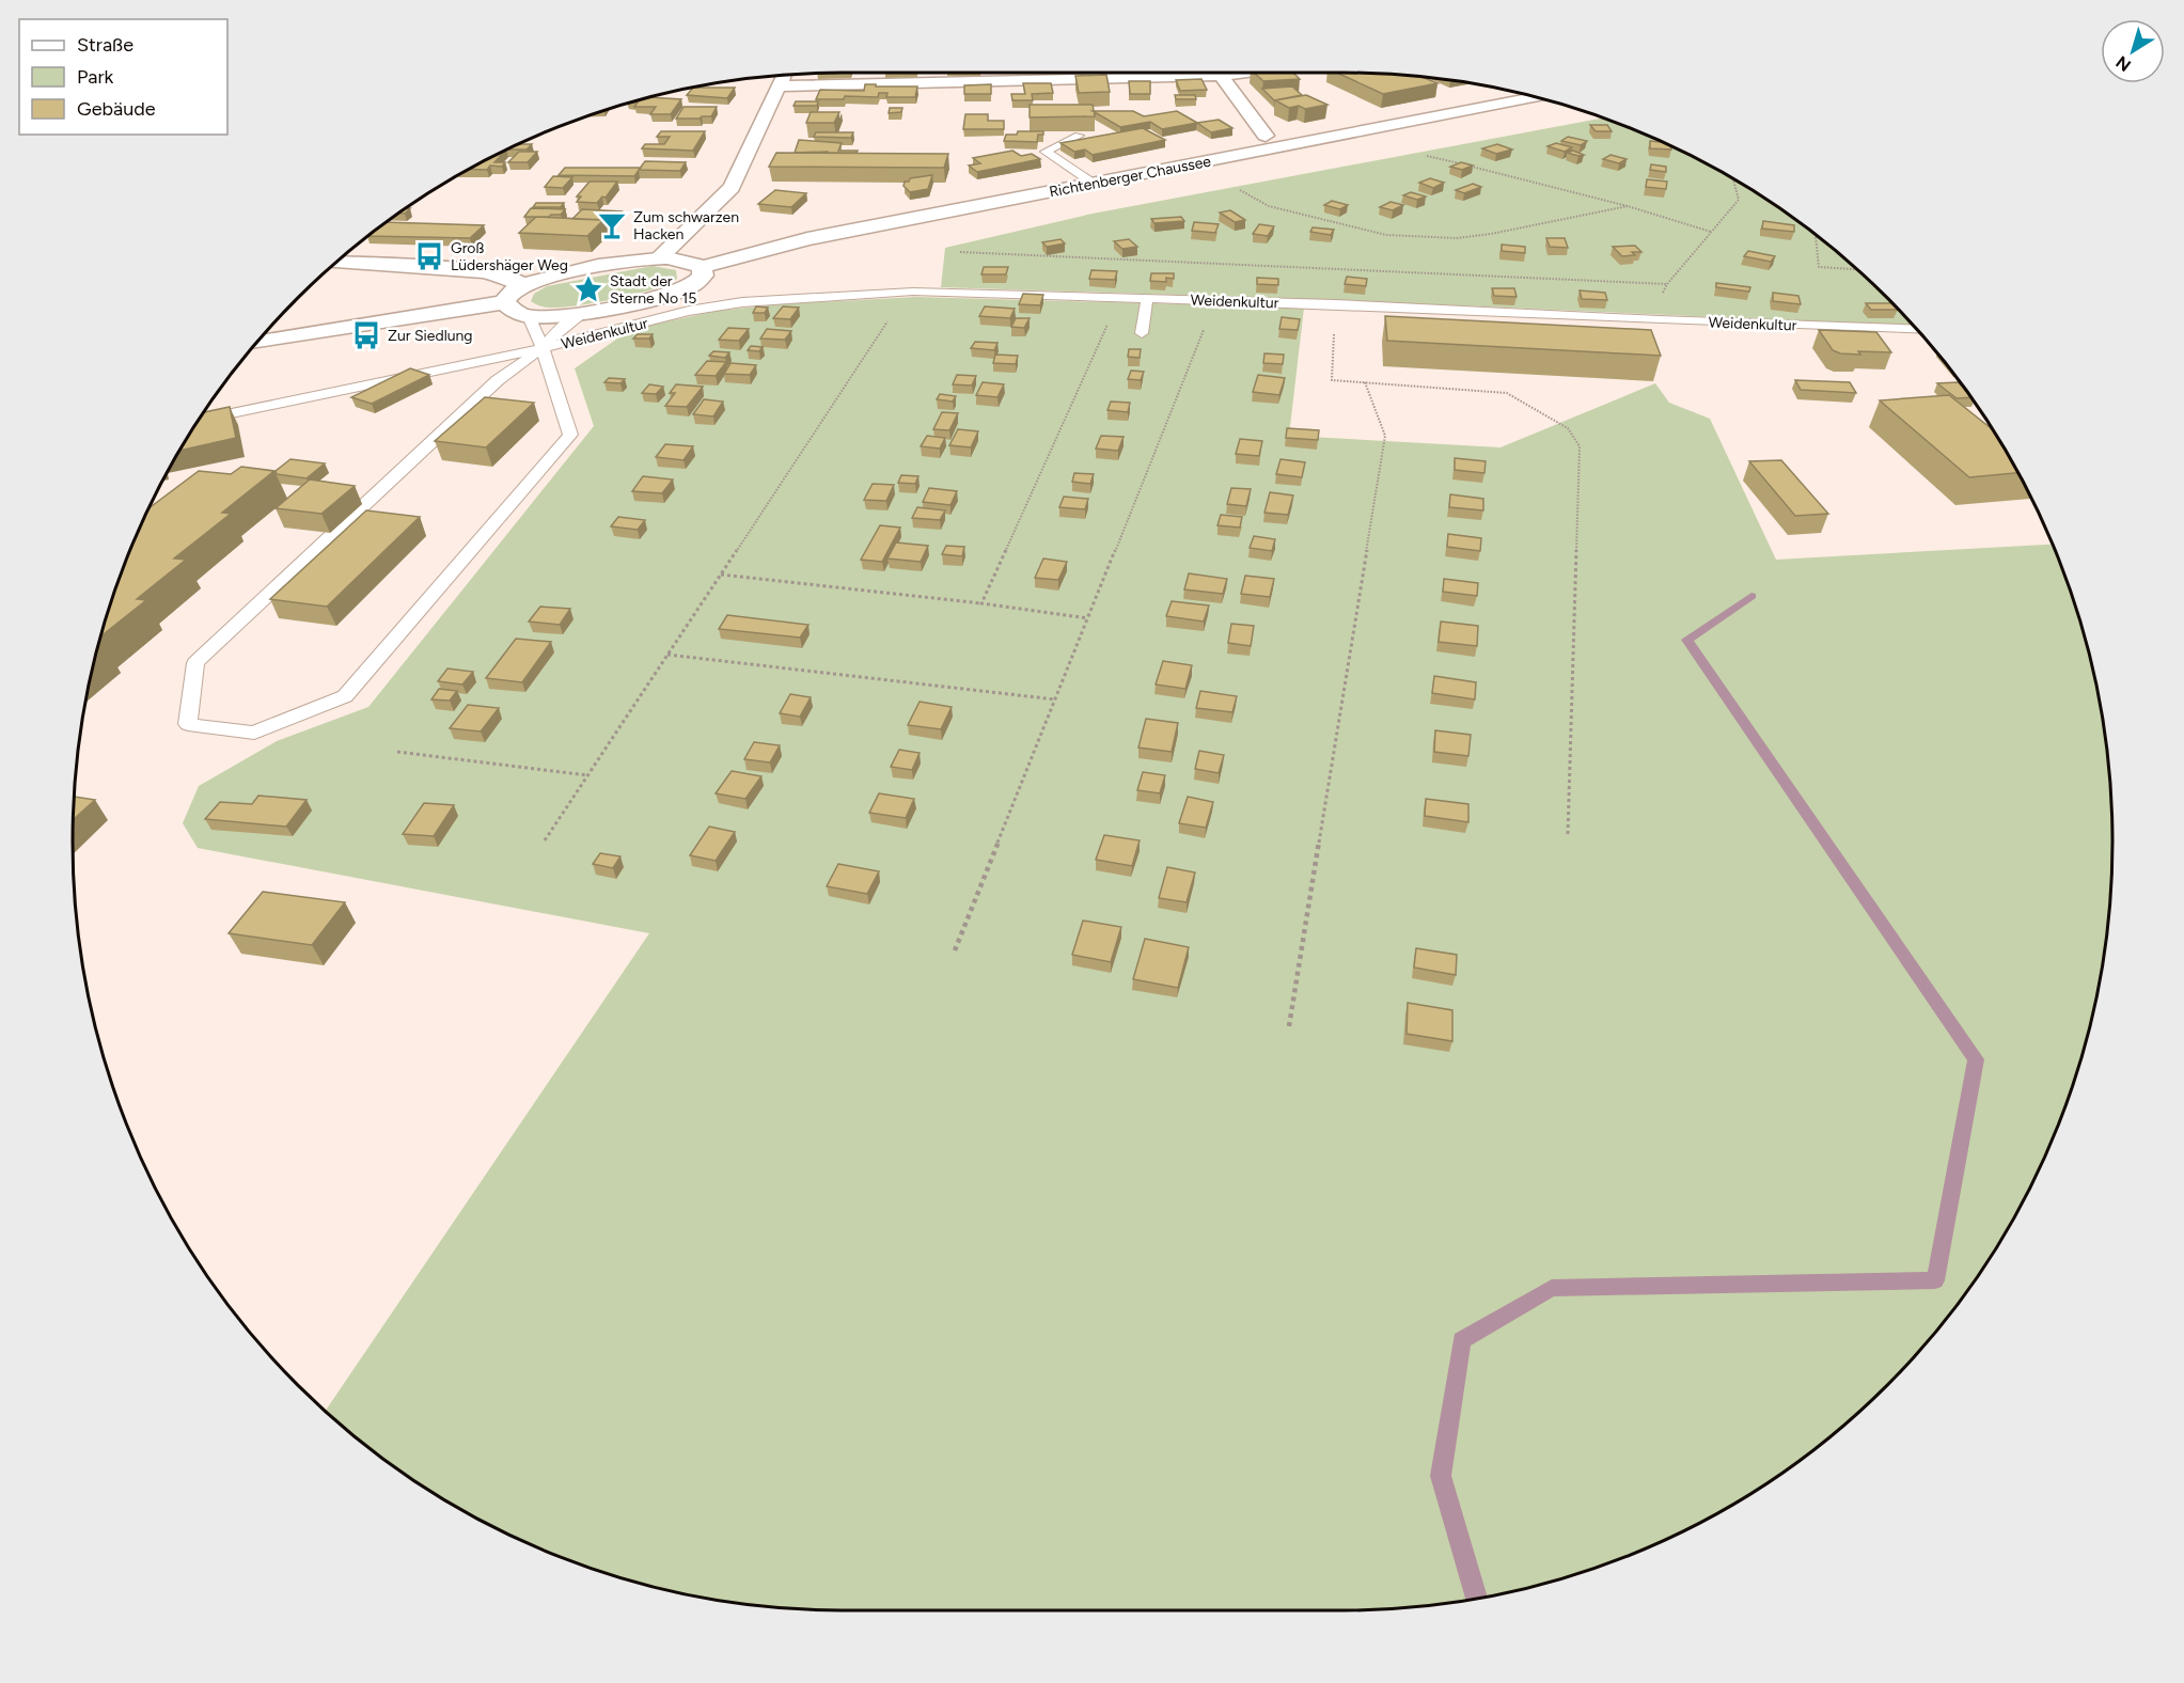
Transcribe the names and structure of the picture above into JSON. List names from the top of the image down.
{
  "streets": {
    "street": ["Richtenberger Chaussee"],
    "lane": ["Weidenkultur"]
  },
  "places": {
    "bar": ["Zum schwarzen Hacken"],
    "bus stop": ["Groß Lüdershäger Weg", "Zur Siedlung"],
    "place": ["Stadt der Sterne No 15"]
  },
  "legend": ["Straße", "Park", "Gebäude"],
  "north": "bottom left"
}
